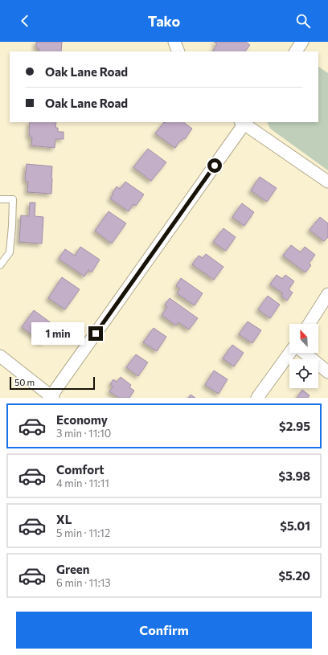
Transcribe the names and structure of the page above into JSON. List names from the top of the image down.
{
  "scale_bar": "50 m",
  "north": "top left",
  "page": {
    "header": "Tako",
    "banner": ["Oak Lane Road", "Oak Lane Road"],
    "bubble": "1 min",
    "scale": "50 m",
    "list": [
      {
        "name": "Economy",
        "note": "3 min · 11:10",
        "value": "$2.95"
      },
      {
        "name": "Comfort",
        "note": "4 min · 11:11",
        "value": "$3.98"
      },
      {
        "name": "XL",
        "note": "5 min · 11:12",
        "value": "$5.01"
      },
      {
        "name": "Green",
        "note": "6 min · 11:13",
        "value": "$5.20"
      }
    ],
    "buttons": "Confirm"
  }
}
